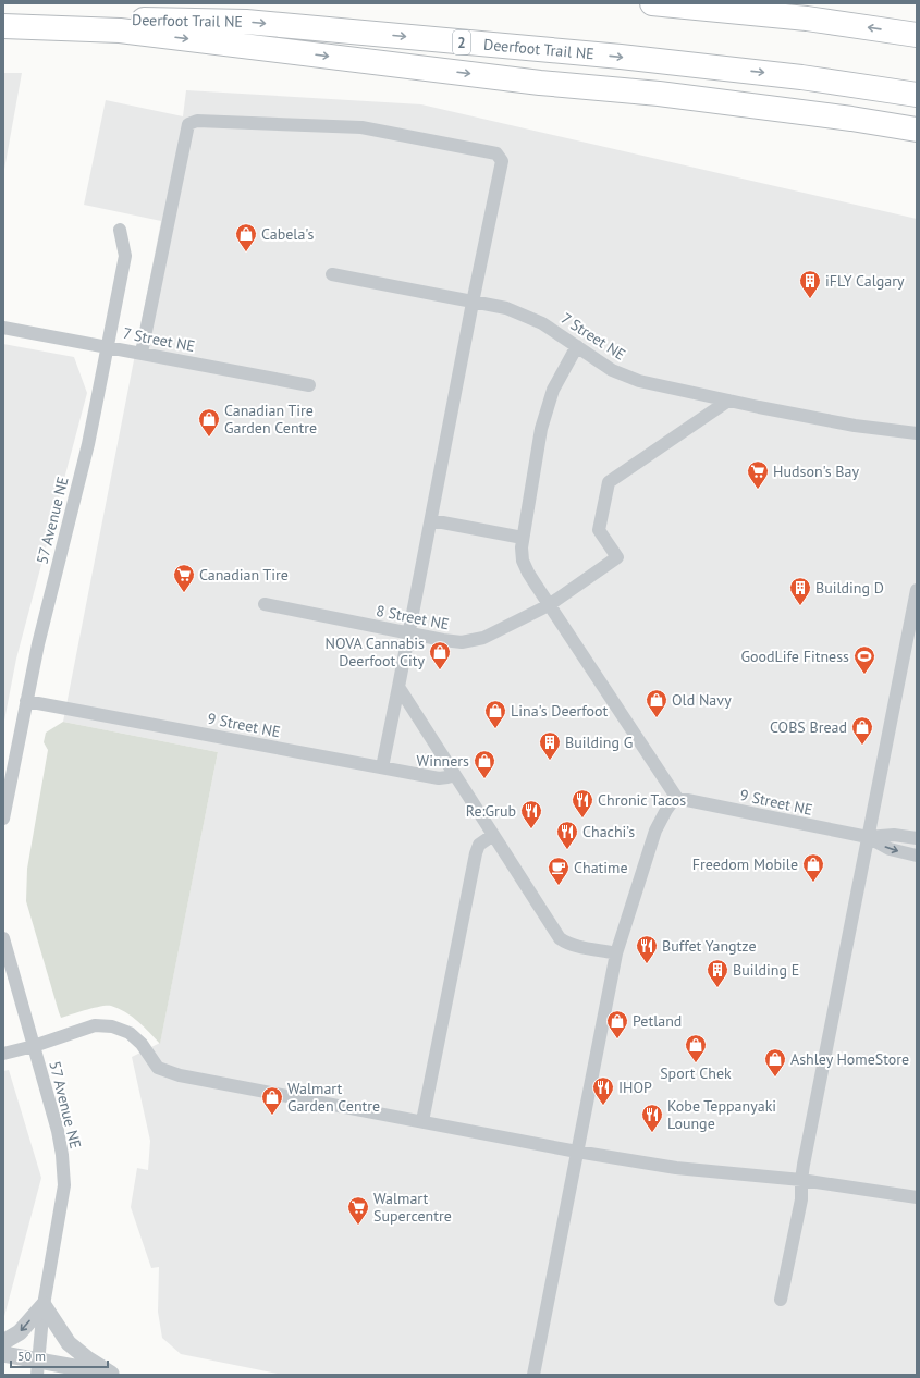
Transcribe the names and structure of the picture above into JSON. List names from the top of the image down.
{
  "streets": {
    "highway": ["Deerfoot Trail NE", "2"],
    "street": [
      "7 Street NE",
      "57 Avenue NE",
      "8 Street NE",
      "9 Street NE"
    ]
  },
  "crossings": [
    ["7 Street NE", "57 Avenue NE"],
    ["7 Street NE", "8 Street NE"],
    ["57 Avenue NE", "9 Street NE"]
  ],
  "places": {
    "shop": [
      "Cabela's",
      "Canadian Tire Garden Centre",
      "NOVA Cannabis Deerfoot City",
      "Old Navy",
      "Lina's Deerfoot",
      "COBS Bread",
      "Winners",
      "Freedom Mobile",
      "Petland",
      "Sport Chek",
      "Ashley HomeStore",
      "Walmart Garden Centre"
    ],
    "building": [
      "iFLY Calgary",
      "Building D",
      "Building G",
      "Building E"
    ],
    "supermarket": ["Hudson's Bay", "Canadian Tire", "Walmart Supercentre"],
    "sports": ["GoodLife Fitness"],
    "restaurant": [
      "Chronic Tacos",
      "Re:Grub",
      "Chachi’s",
      "Buffet Yangtze",
      "IHOP",
      "Kobe Teppanyaki Lounge"
    ],
    "cafe": ["Chatime"]
  },
  "scale_bar": "50 m"
}
